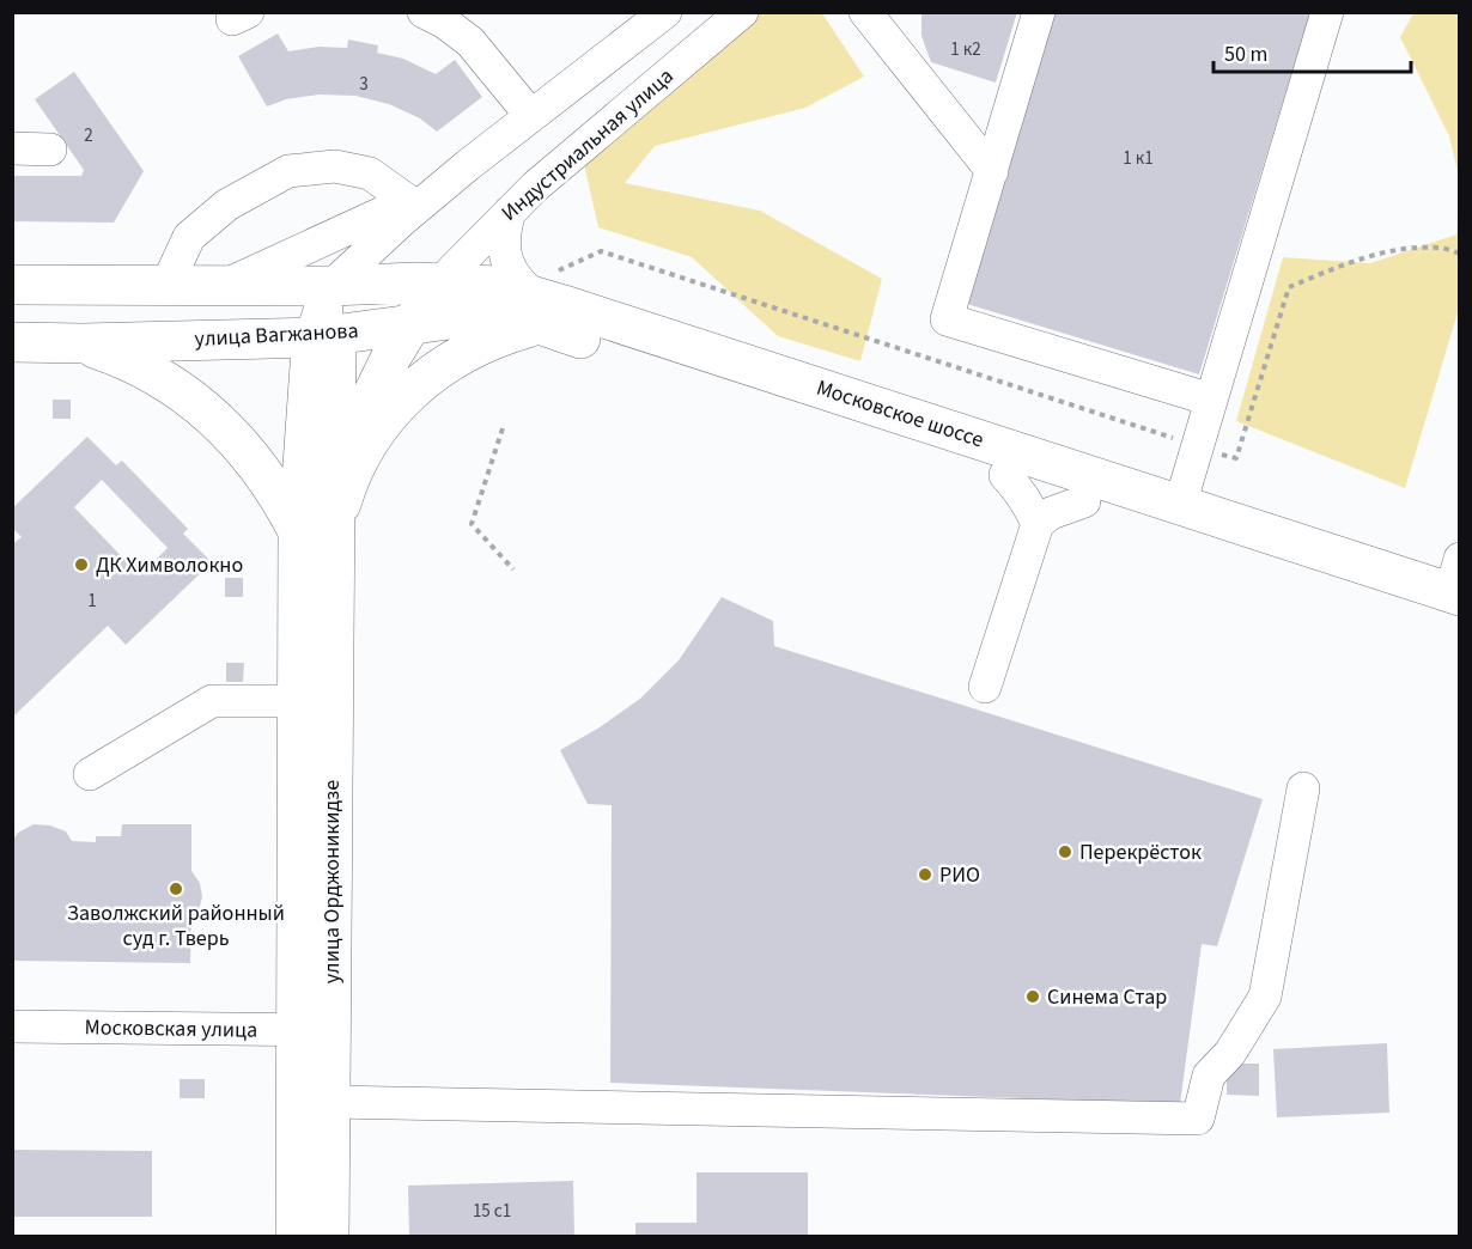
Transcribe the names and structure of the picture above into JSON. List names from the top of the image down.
{
  "streets": {
    "main road": ["улица Вагжанова", "Московское шоссе", "улица Орджоникидзе"],
    "street": ["Индустриальная улица", "Московская улица"]
  },
  "crossings": [
    ["Индустриальная улица", "Московское шоссе"],
    ["улица Вагжанова", "Московское шоссе"],
    ["улица Орджоникидзе", "Московская улица"]
  ],
  "places": [
    "ДК Химволокно",
    "Перекрёсток",
    "РИО",
    "Заволжский районный суд г. Тверь",
    "Синема Стар"
  ],
  "house_numbers": [
    "1 к2",
    "3",
    "2",
    "1 к1",
    "1",
    "15 с1"
  ],
  "scale_bar": "50 m"
}
